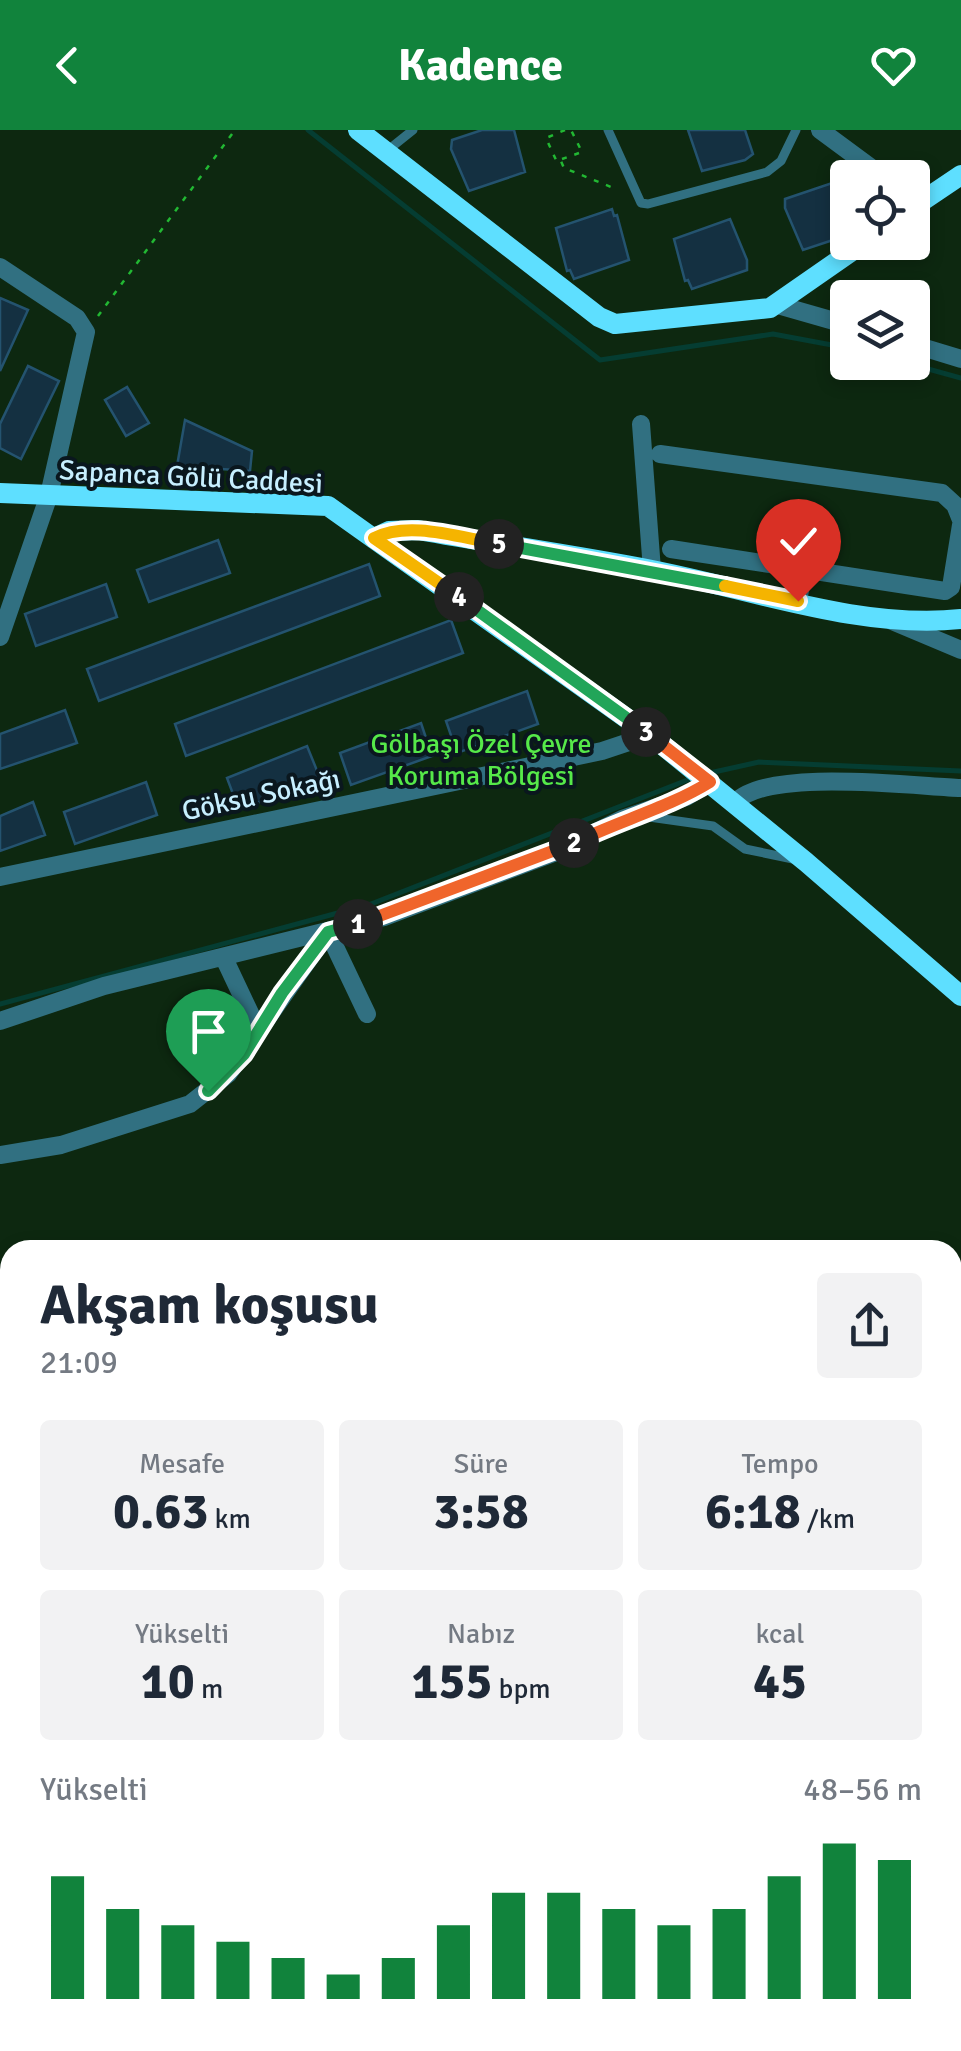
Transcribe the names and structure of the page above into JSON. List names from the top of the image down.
{
  "streets": {
    "street": ["Sapanca Gölü Caddesi", "Göksu Sokağı"]
  },
  "crossings": [
    ["Sapanca Gölü Caddesi", "Göksu Sokağı"]
  ],
  "parks": ["Gölbaşı Özel Çevre Koruma Bölgesi"],
  "page": {
    "header": "Kadence",
    "pins": [
      "5",
      "4",
      "3",
      "2",
      "1"
    ],
    "heading": ["Akşam koşusu", "21:09"],
    "stats": [
      ["Mesafe", "0.63 km"],
      ["Süre", "3:58"],
      ["Tempo", "6:18 /km"],
      ["Yükselti", "10 m"],
      ["Nabız", "155 bpm"],
      ["kcal", "45"]
    ],
    "chart": ["Yükselti", "48–56 m"]
  }
}
